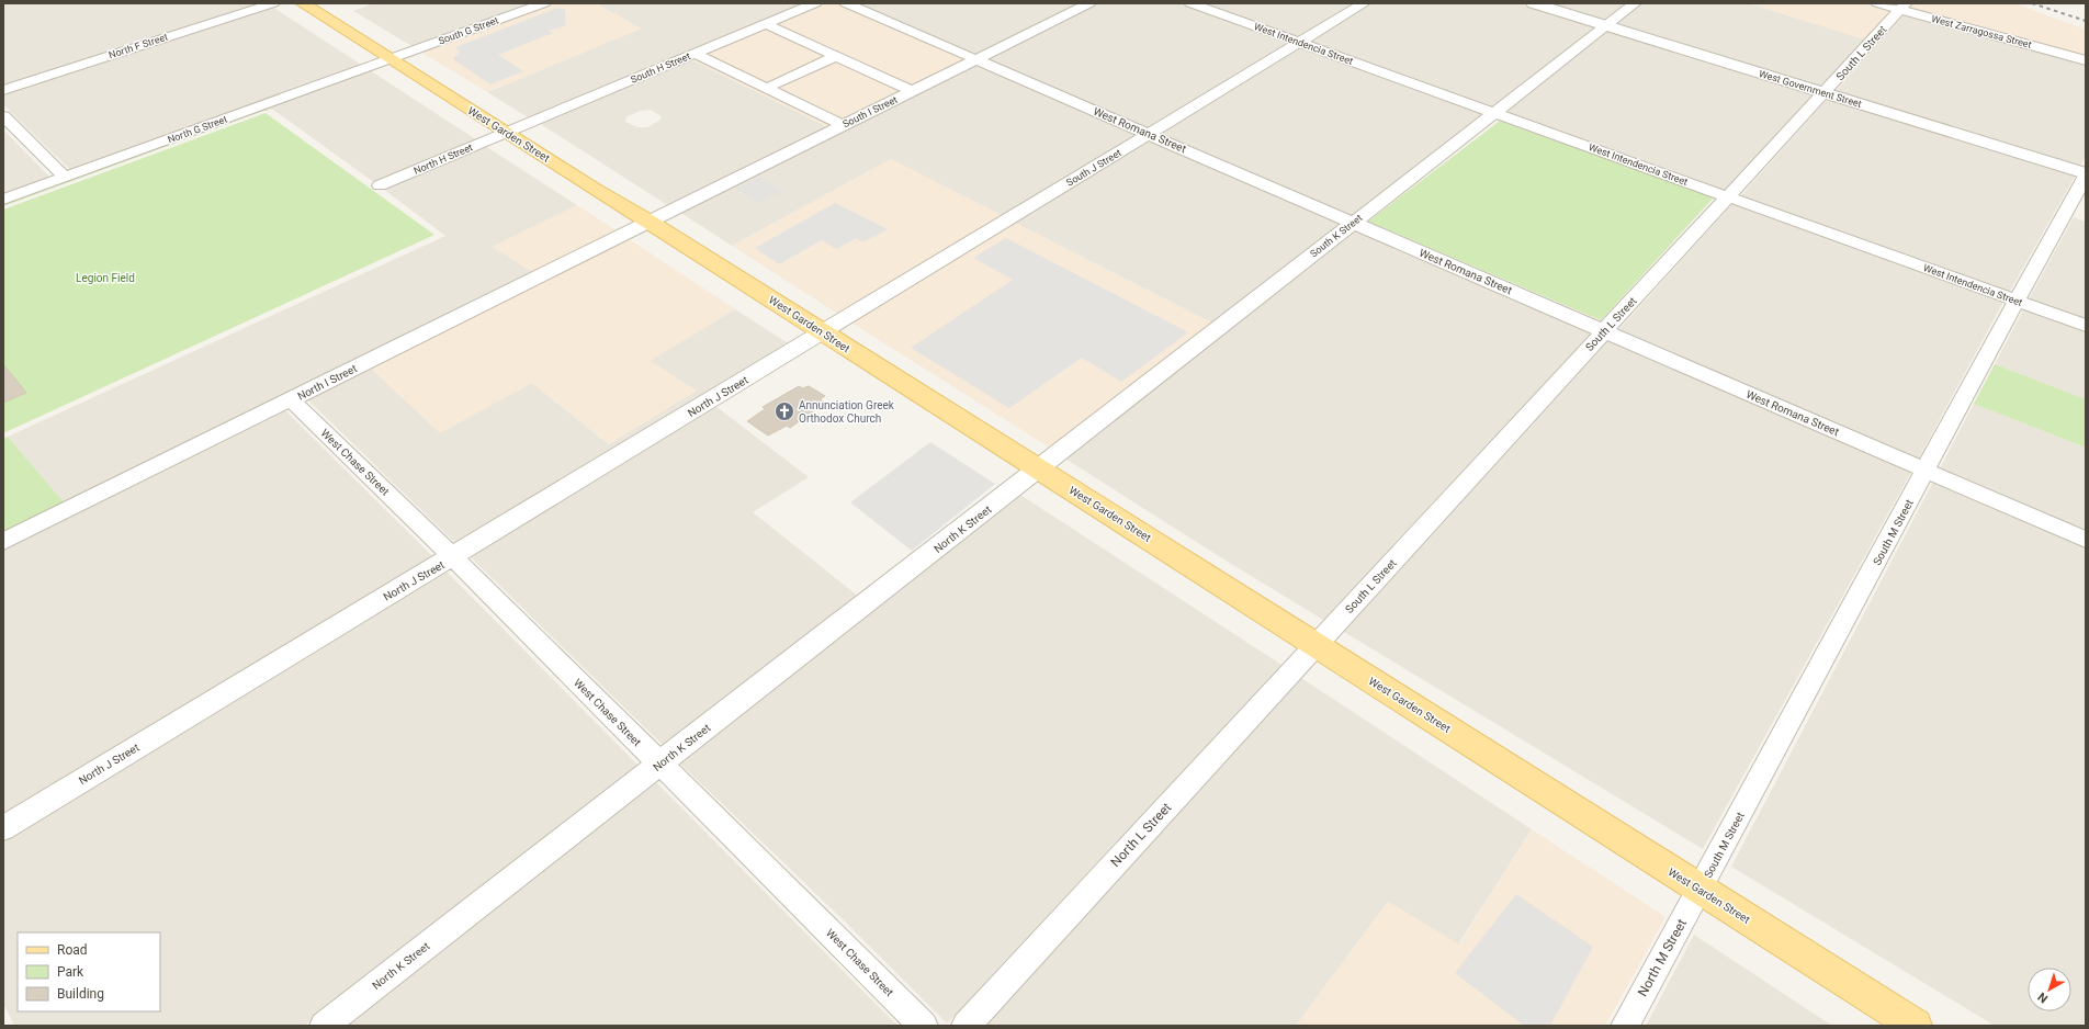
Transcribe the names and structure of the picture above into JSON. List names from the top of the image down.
{
  "streets": {
    "main road": ["West Garden Street"],
    "street": [
      "South G Street",
      "West Zarragossa Street",
      "West Intendencia Street",
      "North F Street",
      "South L Street",
      "South H Street",
      "West Government Street",
      "South I Street",
      "North G Street",
      "West Romana Street",
      "North H Street",
      "South J Street",
      "South K Street",
      "North I Street",
      "North J Street",
      "West Chase Street",
      "North K Street",
      "South M Street",
      "North L Street",
      "North M Street"
    ]
  },
  "crossings": [
    ["South G Street", "North G Street"],
    ["South G Street", "West Garden Street"],
    ["West Zarragossa Street", "South L Street"],
    ["West Intendencia Street", "South L Street"],
    ["West Intendencia Street", "South J Street"],
    ["West Intendencia Street", "South K Street"],
    ["West Intendencia Street", "South M Street"],
    ["South L Street", "West Government Street"],
    ["South L Street", "West Romana Street"],
    ["South L Street", "West Garden Street"],
    ["South L Street", "North L Street"],
    ["South H Street", "West Garden Street"],
    ["South H Street", "North H Street"],
    ["West Government Street", "South K Street"],
    ["West Government Street", "South M Street"],
    ["South I Street", "West Romana Street"],
    ["South I Street", "West Garden Street"],
    ["South I Street", "North I Street"],
    ["North G Street", "West Garden Street"],
    ["West Romana Street", "South J Street"],
    ["West Romana Street", "South K Street"],
    ["West Romana Street", "South M Street"],
    ["West Garden Street", "North H Street"],
    ["West Garden Street", "South J Street"],
    ["West Garden Street", "South K Street"],
    ["West Garden Street", "North I Street"],
    ["West Garden Street", "North J Street"],
    ["West Garden Street", "North K Street"],
    ["West Garden Street", "South M Street"],
    ["West Garden Street", "North L Street"],
    ["West Garden Street", "North M Street"],
    ["South J Street", "North J Street"],
    ["South K Street", "North K Street"],
    ["North I Street", "West Chase Street"],
    ["North J Street", "West Chase Street"],
    ["West Chase Street", "North K Street"],
    ["South M Street", "North M Street"]
  ],
  "parks": ["Legion Field"],
  "places": {
    "church": ["Annunciation Greek Orthodox Church"]
  },
  "legend": ["Road", "Park", "Building"],
  "north": "bottom left"
}
